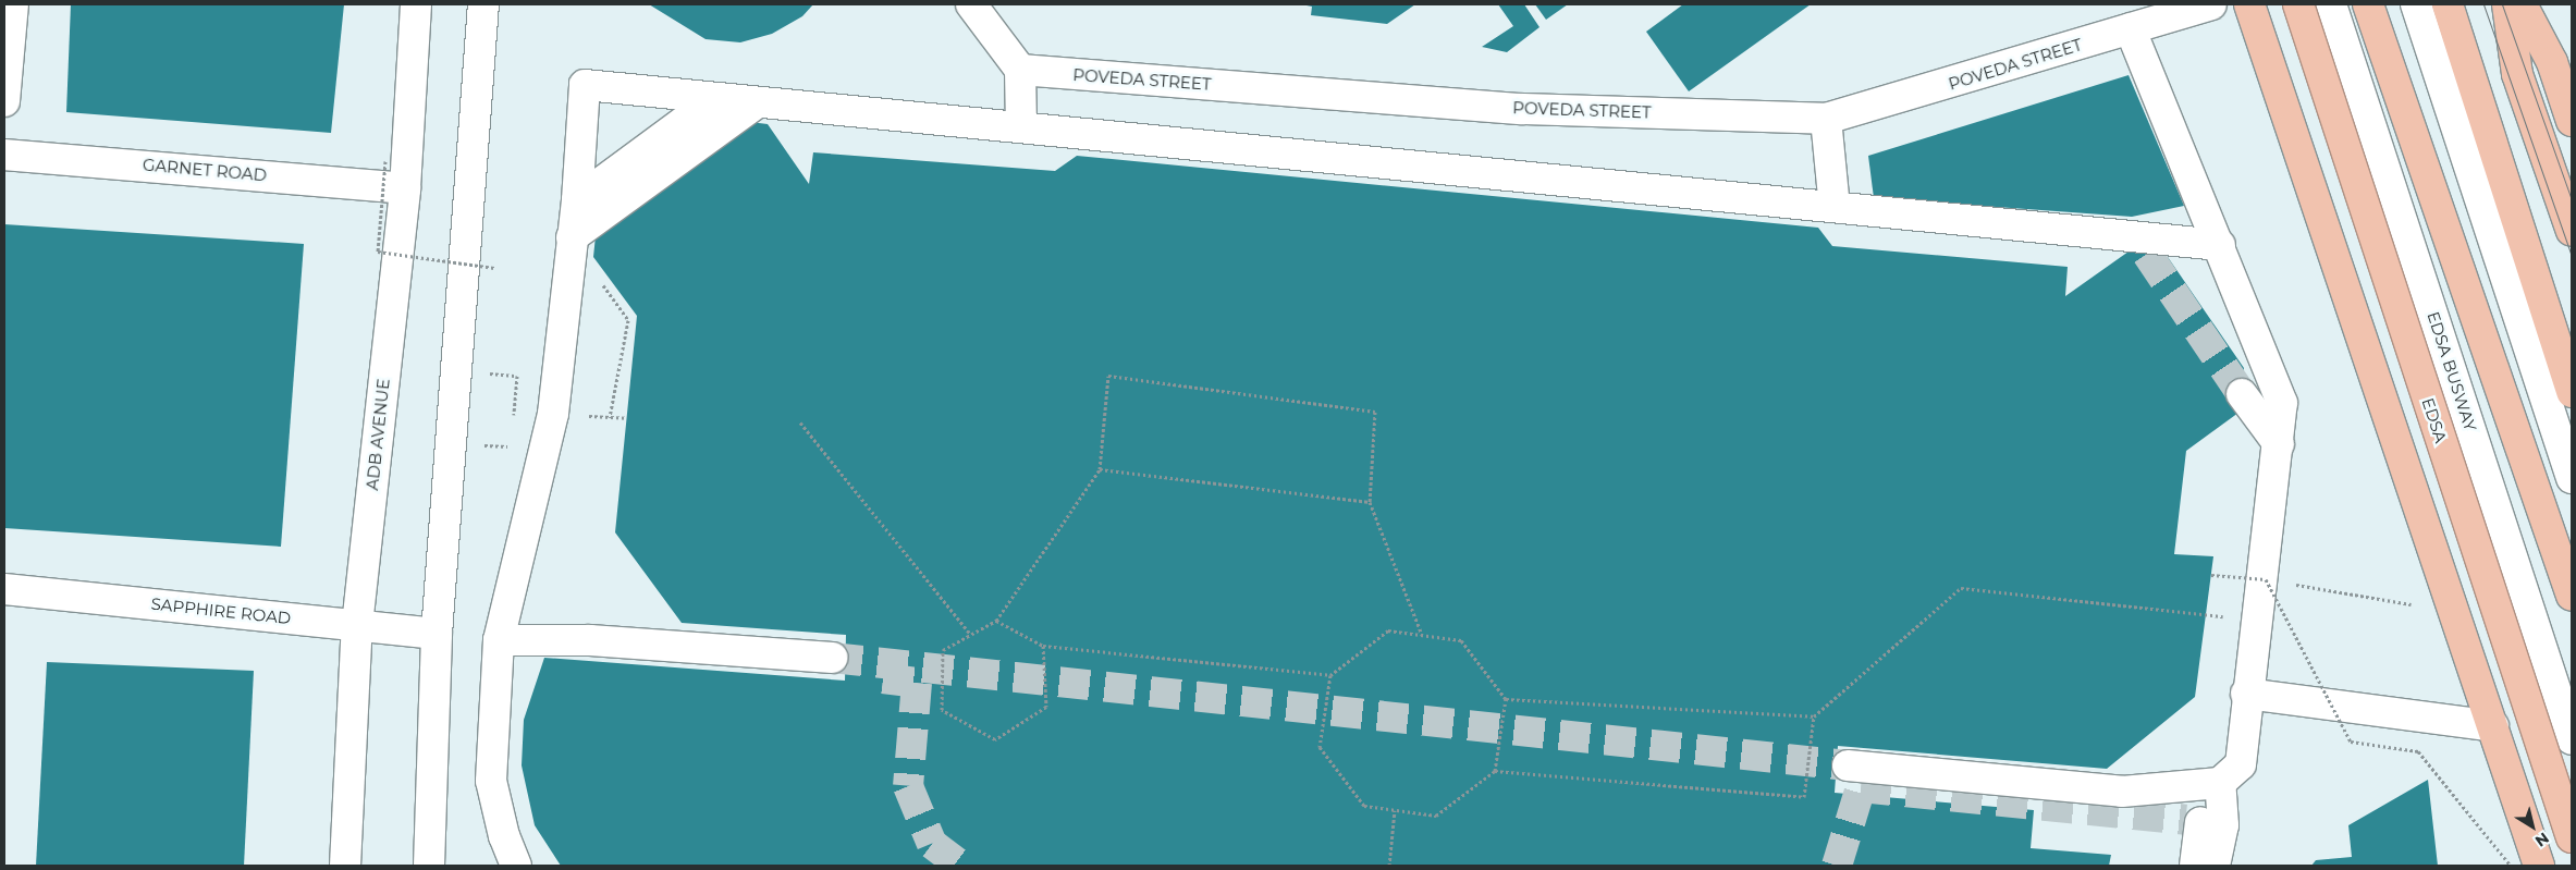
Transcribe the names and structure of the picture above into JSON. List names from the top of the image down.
{
  "streets": {
    "highway": ["EDSA"],
    "street": [
      "POVEDA STREET",
      "GARNET ROAD",
      "EDSA BUSWAY",
      "ADB AVENUE",
      "SAPPHIRE ROAD"
    ]
  },
  "crossings": [
    ["GARNET ROAD", "ADB AVENUE"],
    ["ADB AVENUE", "SAPPHIRE ROAD"]
  ],
  "north": "bottom right"
}
